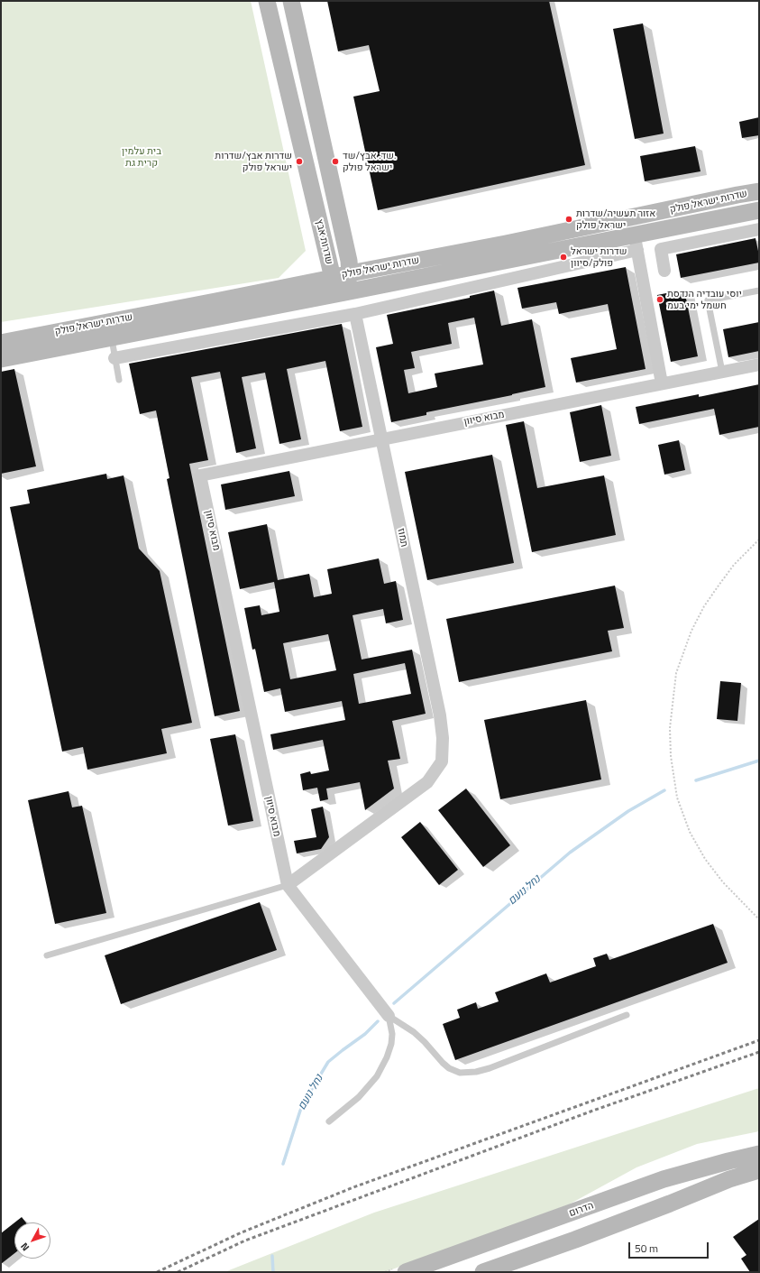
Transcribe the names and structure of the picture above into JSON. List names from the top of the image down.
{
  "streets": {
    "street": [
      "שדרות ישראל פולק",
      "שדרות אבץ",
      "מבוא סיוון",
      "תמוז",
      "הדרום"
    ]
  },
  "crossings": [
    ["שדרות ישראל פולק", "שדרות אבץ"],
    ["מבוא סיוון", "תמוז"]
  ],
  "water": ["נחל נועם"],
  "parks": ["בית עלמין קרית גת"],
  "places": [
    "שדרות אבץ/שדרות ישראל פולק",
    "שד. אבץ/שד. ישראל פולק",
    "אזור תעשיה/שדרות ישראל פולק",
    "שדרות ישראל פולק/סיוון",
    "יוסי עובדיה הנדסת חשמל ימי בעמ"
  ],
  "scale_bar": "50 m",
  "north": "bottom left"
}
